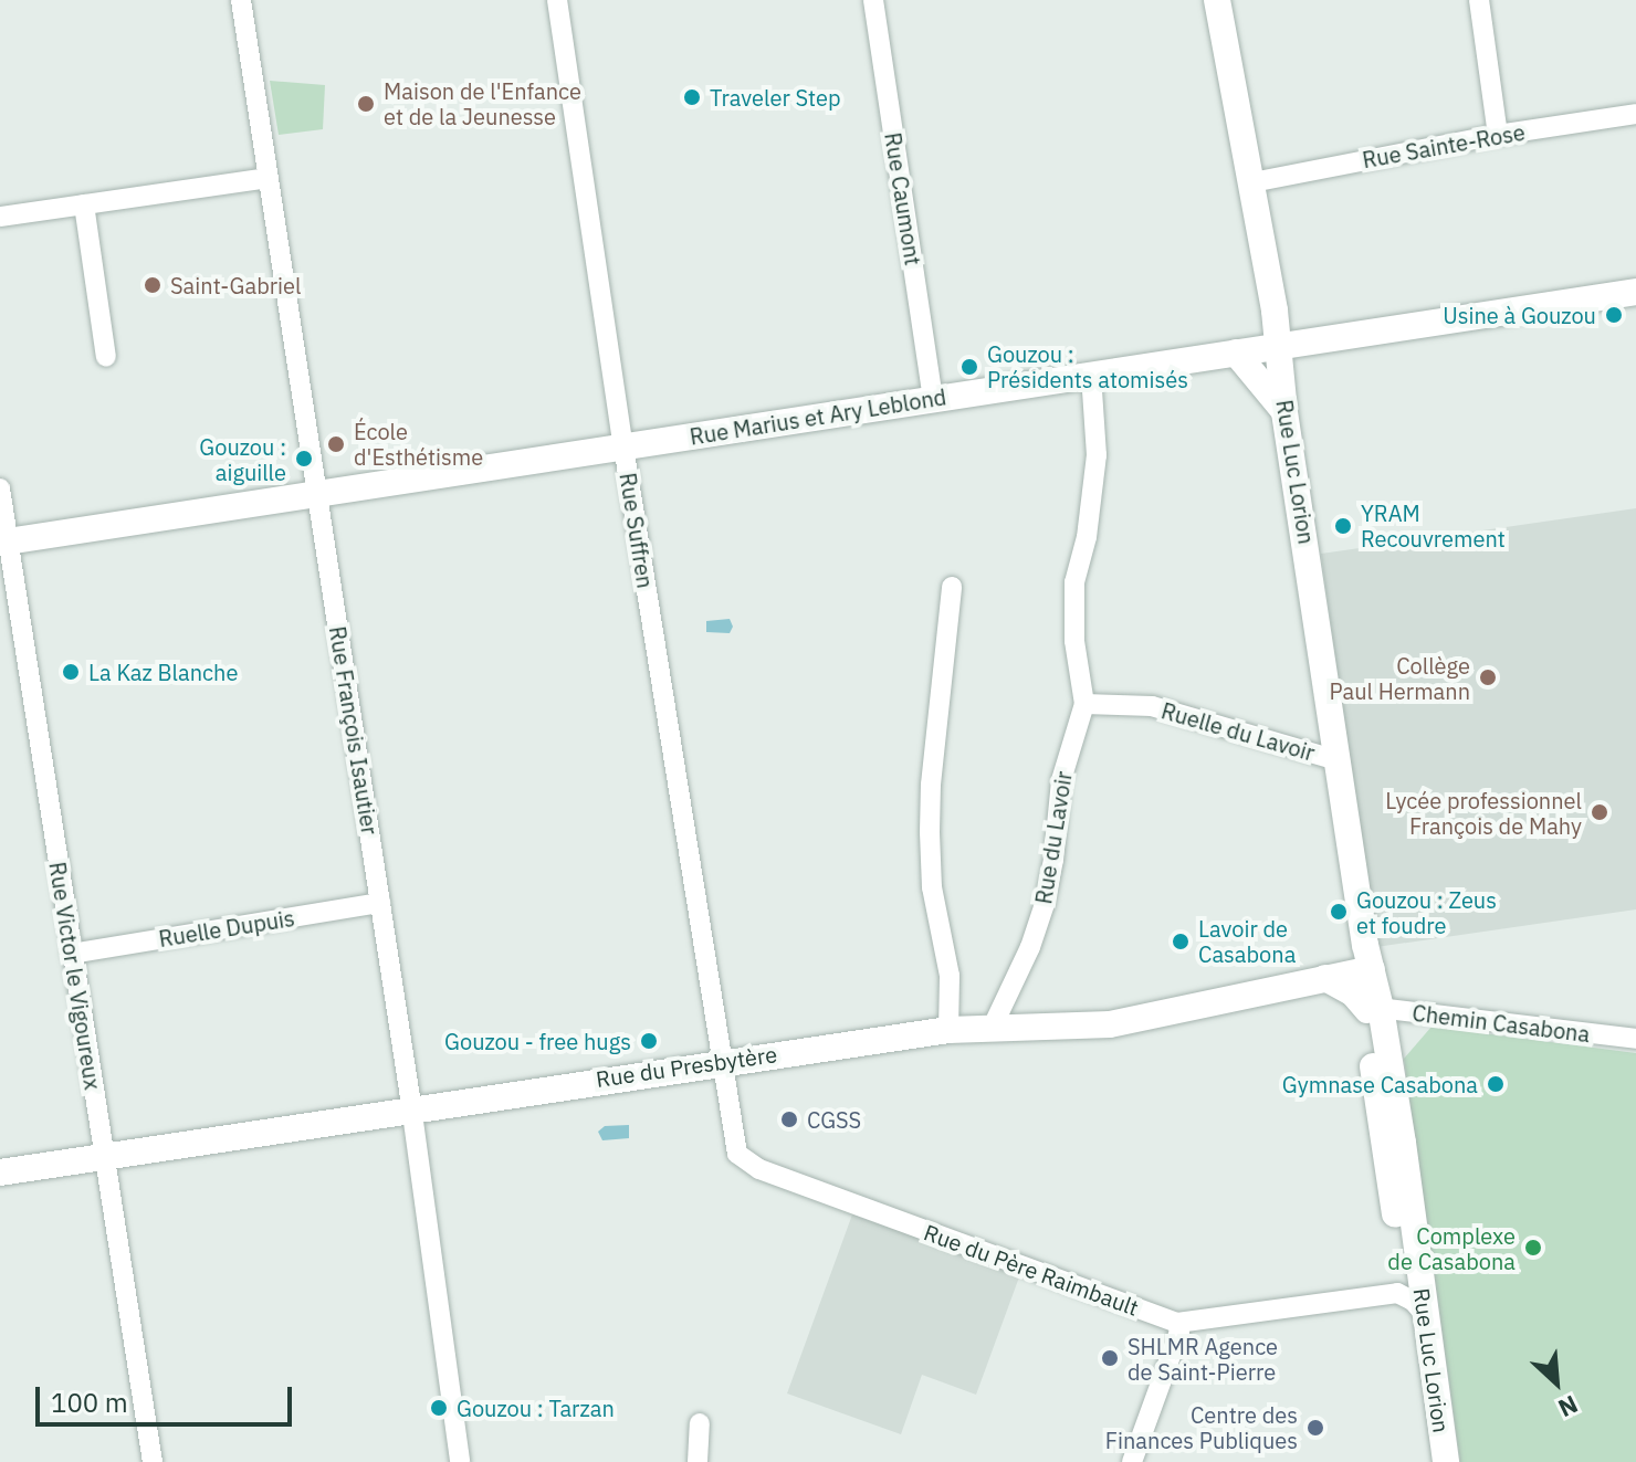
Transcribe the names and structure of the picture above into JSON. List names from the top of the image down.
{
  "streets": {
    "street": [
      "Rue Sainte-Rose",
      "Rue Caumont",
      "Rue Marius et Ary Leblond",
      "Rue Luc Lorion",
      "Rue Suffren",
      "Rue François Isautier",
      "Ruelle du Lavoir",
      "Rue du Lavoir",
      "Ruelle Dupuis",
      "Rue Victor le Vigoureux",
      "Chemin Casabona",
      "Rue du Presbytère",
      "Rue du Père Raimbault"
    ]
  },
  "crossings": [
    ["Rue Sainte-Rose", "Rue Luc Lorion"],
    ["Rue Caumont", "Rue Marius et Ary Leblond"],
    ["Rue Marius et Ary Leblond", "Rue Luc Lorion"],
    ["Rue Marius et Ary Leblond", "Rue Suffren"],
    ["Rue Marius et Ary Leblond", "Rue François Isautier"],
    ["Rue Marius et Ary Leblond", "Rue du Lavoir"],
    ["Rue Marius et Ary Leblond", "Rue Victor le Vigoureux"],
    ["Rue Luc Lorion", "Ruelle du Lavoir"],
    ["Rue Luc Lorion", "Chemin Casabona"],
    ["Rue Luc Lorion", "Rue du Presbytère"],
    ["Rue Luc Lorion", "Rue du Père Raimbault"],
    ["Rue Suffren", "Rue du Presbytère"],
    ["Rue Suffren", "Rue du Père Raimbault"],
    ["Rue François Isautier", "Ruelle Dupuis"],
    ["Rue François Isautier", "Rue du Presbytère"],
    ["Ruelle du Lavoir", "Rue du Lavoir"],
    ["Rue du Lavoir", "Rue du Presbytère"],
    ["Ruelle Dupuis", "Rue Victor le Vigoureux"],
    ["Rue Victor le Vigoureux", "Rue du Presbytère"],
    ["Rue du Presbytère", "Rue du Père Raimbault"]
  ],
  "places": [
    "Traveler Step",
    "Maison de l'Enfance et de la Jeunesse",
    "Saint-Gabriel",
    "Usine à Gouzou",
    "Gouzou : Présidents atomisés",
    "École d'Esthétisme",
    "Gouzou : aiguille",
    "YRAM Recouvrement",
    "La Kaz Blanche",
    "Collège Paul Hermann",
    "Lycée professionnel François de Mahy",
    "Gouzou : Zeus et foudre",
    "Lavoir de Casabona",
    "Gouzou - free hugs",
    "Gymnase Casabona",
    "CGSS",
    "Complexe de Casabona",
    "SHLMR Agence de Saint-Pierre",
    "Gouzou : Tarzan",
    "Centre des Finances Publiques"
  ],
  "scale_bar": "100 m",
  "north": "bottom right"
}
